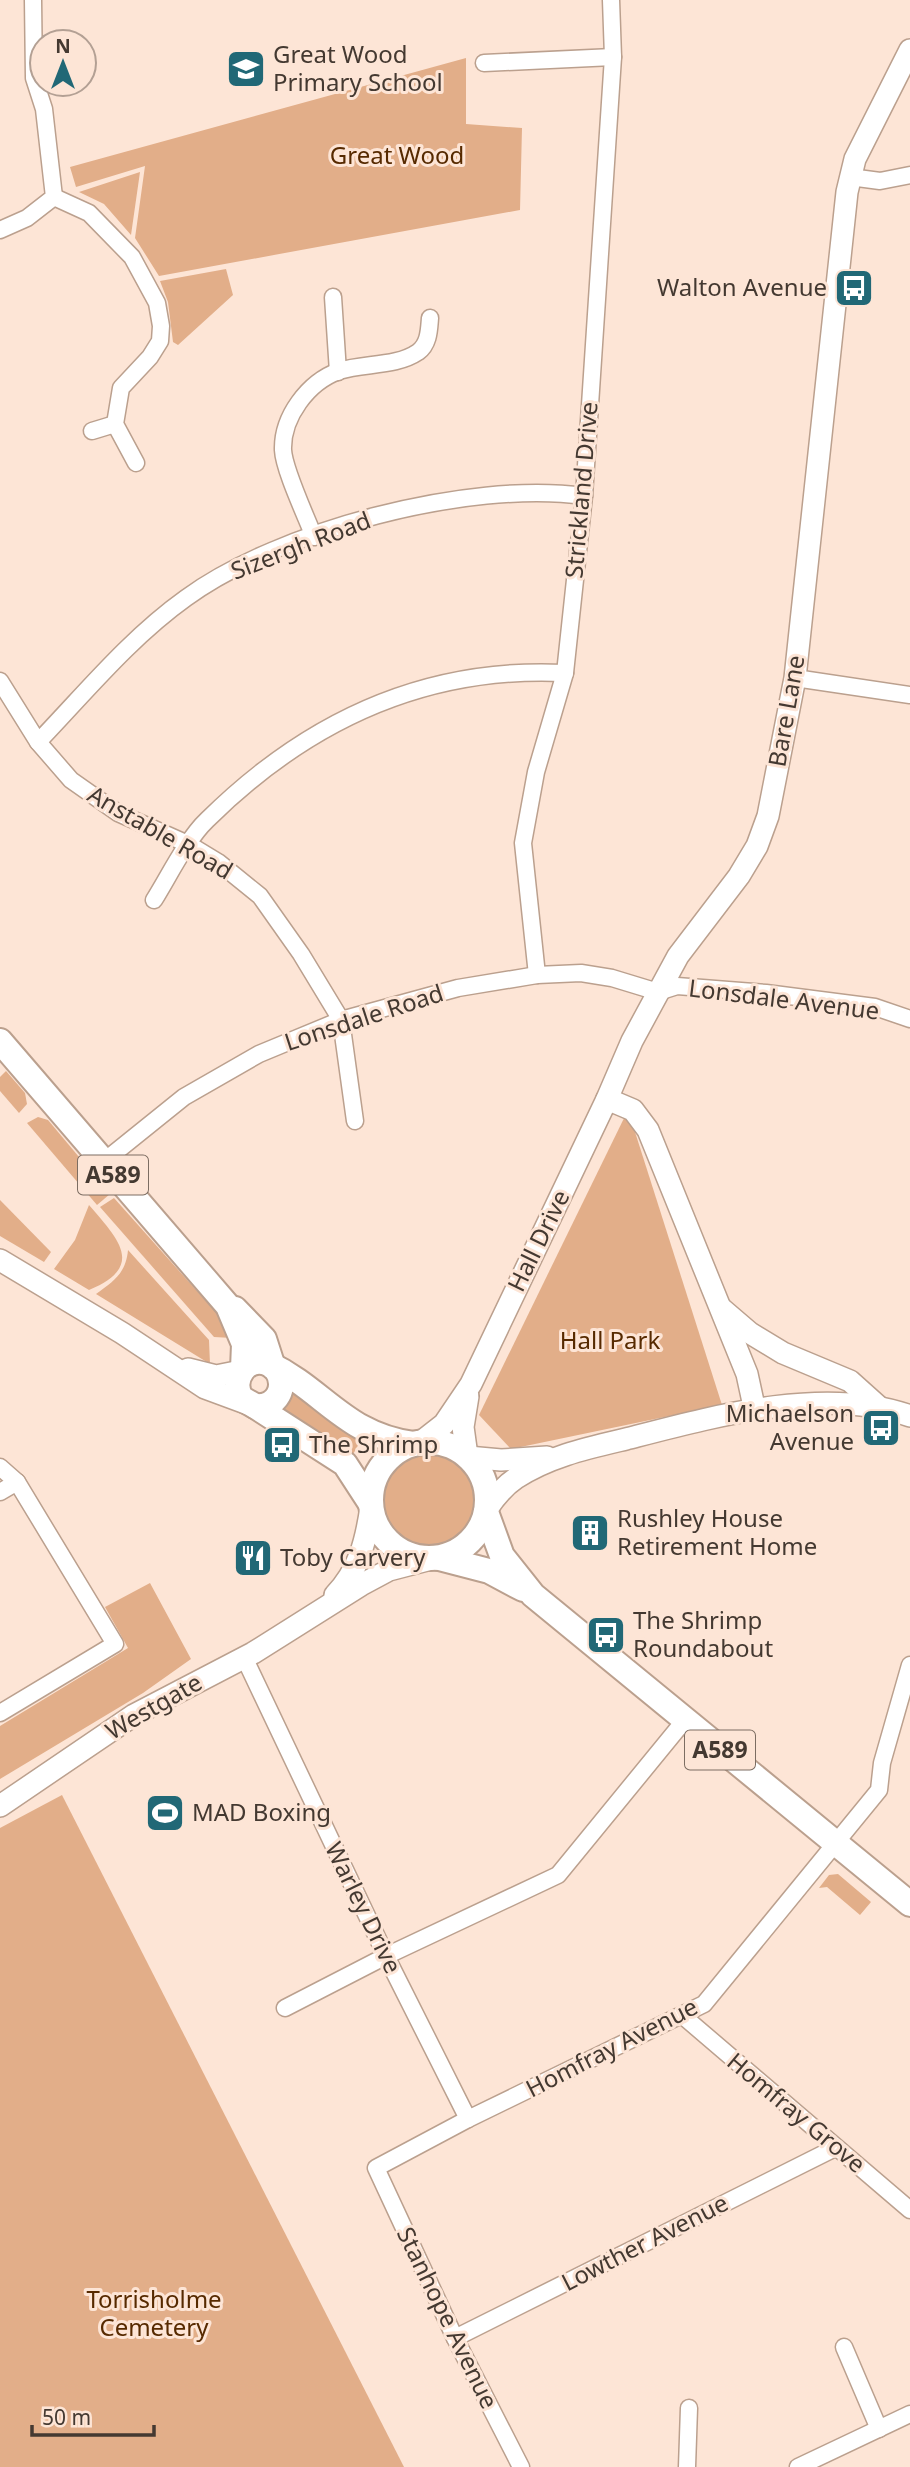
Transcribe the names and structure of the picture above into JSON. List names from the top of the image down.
{
  "streets": {
    "main road": [
      "Bare Lane",
      "A589",
      "Hall Drive",
      "Westgate"
    ],
    "street": [
      "Strickland Drive",
      "Sizergh Road",
      "Anstable Road",
      "Lonsdale Avenue",
      "Lonsdale Road",
      "Warley Drive",
      "Homfray Avenue",
      "Homfray Grove",
      "Lowther Avenue",
      "Stanhope Avenue"
    ]
  },
  "crossings": [
    ["Strickland Drive", "Sizergh Road"],
    ["Strickland Drive", "Lonsdale Road"],
    ["Sizergh Road", "Anstable Road"],
    ["Bare Lane", "Lonsdale Avenue"],
    ["Bare Lane", "Lonsdale Road"],
    ["Bare Lane", "Hall Drive"],
    ["Anstable Road", "Lonsdale Road"],
    ["Lonsdale Avenue", "Lonsdale Road"],
    ["Lonsdale Road", "A589"],
    ["A589", "Hall Drive"],
    ["A589", "Westgate"],
    ["A589", "Homfray Avenue"],
    ["Hall Drive", "Westgate"],
    ["Westgate", "Warley Drive"],
    ["Warley Drive", "Homfray Avenue"],
    ["Homfray Avenue", "Homfray Grove"],
    ["Homfray Avenue", "Stanhope Avenue"],
    ["Homfray Grove", "Lowther Avenue"],
    ["Lowther Avenue", "Stanhope Avenue"]
  ],
  "parks": ["Great Wood", "Hall Park", "Torrisholme Cemetery"],
  "places": {
    "school or university": ["Great Wood Primary School"],
    "bus stop": [
      "Walton Avenue",
      "Michaelson Avenue",
      "The Shrimp",
      "The Shrimp Roundabout"
    ],
    "building": ["Rushley House Retirement Home"],
    "restaurant": ["Toby Carvery"],
    "sports": ["MAD Boxing"]
  },
  "scale_bar": "50 m",
  "north": "top"
}
